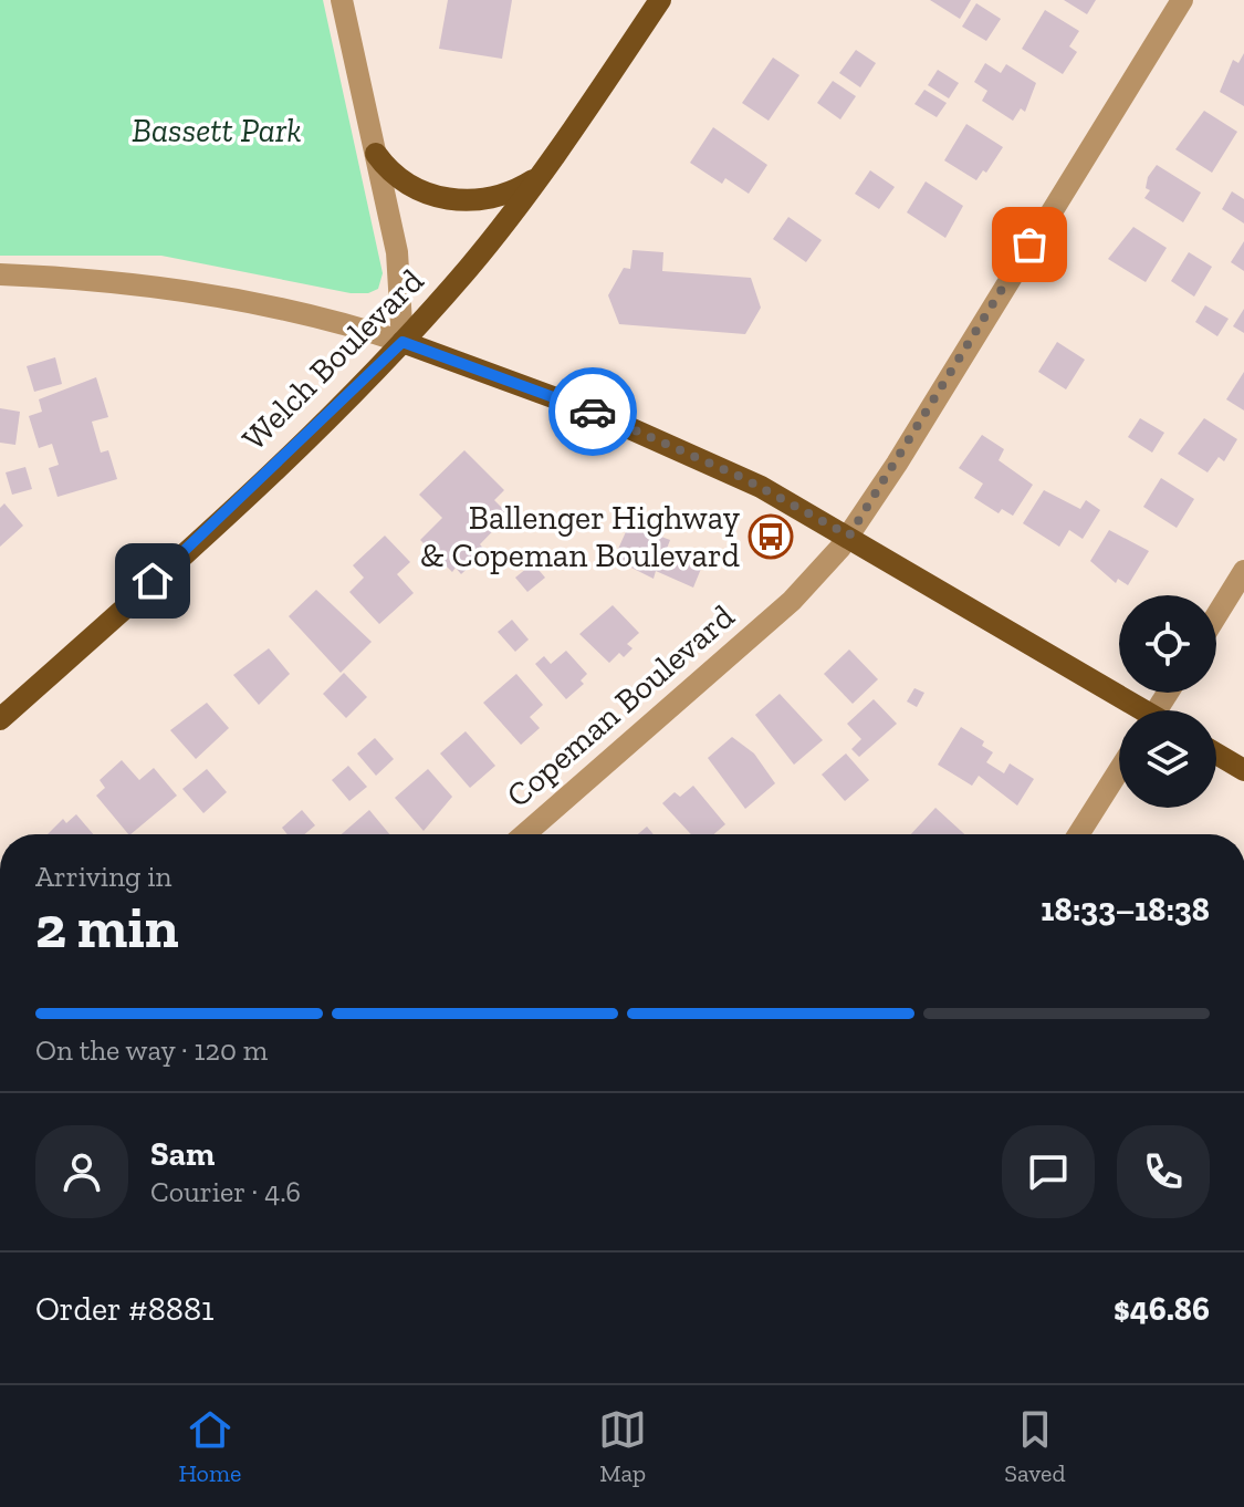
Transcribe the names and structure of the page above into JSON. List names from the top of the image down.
{
  "streets": {
    "main road": ["Welch Boulevard"],
    "street": ["Copeman Boulevard"]
  },
  "parks": ["Bassett Park"],
  "places": {
    "bus stop": ["Ballenger Highway & Copeman Boulevard"]
  },
  "page": {
    "heading": ["2 min", "Arriving in", "18:33–18:38"],
    "panel": [
      "Sam",
      "Courier · 4.6",
      "Order #8881",
      "$46.86"
    ],
    "bar": "On the way · 120 m",
    "tabs": ["Home", "Map", "Saved"]
  }
}
